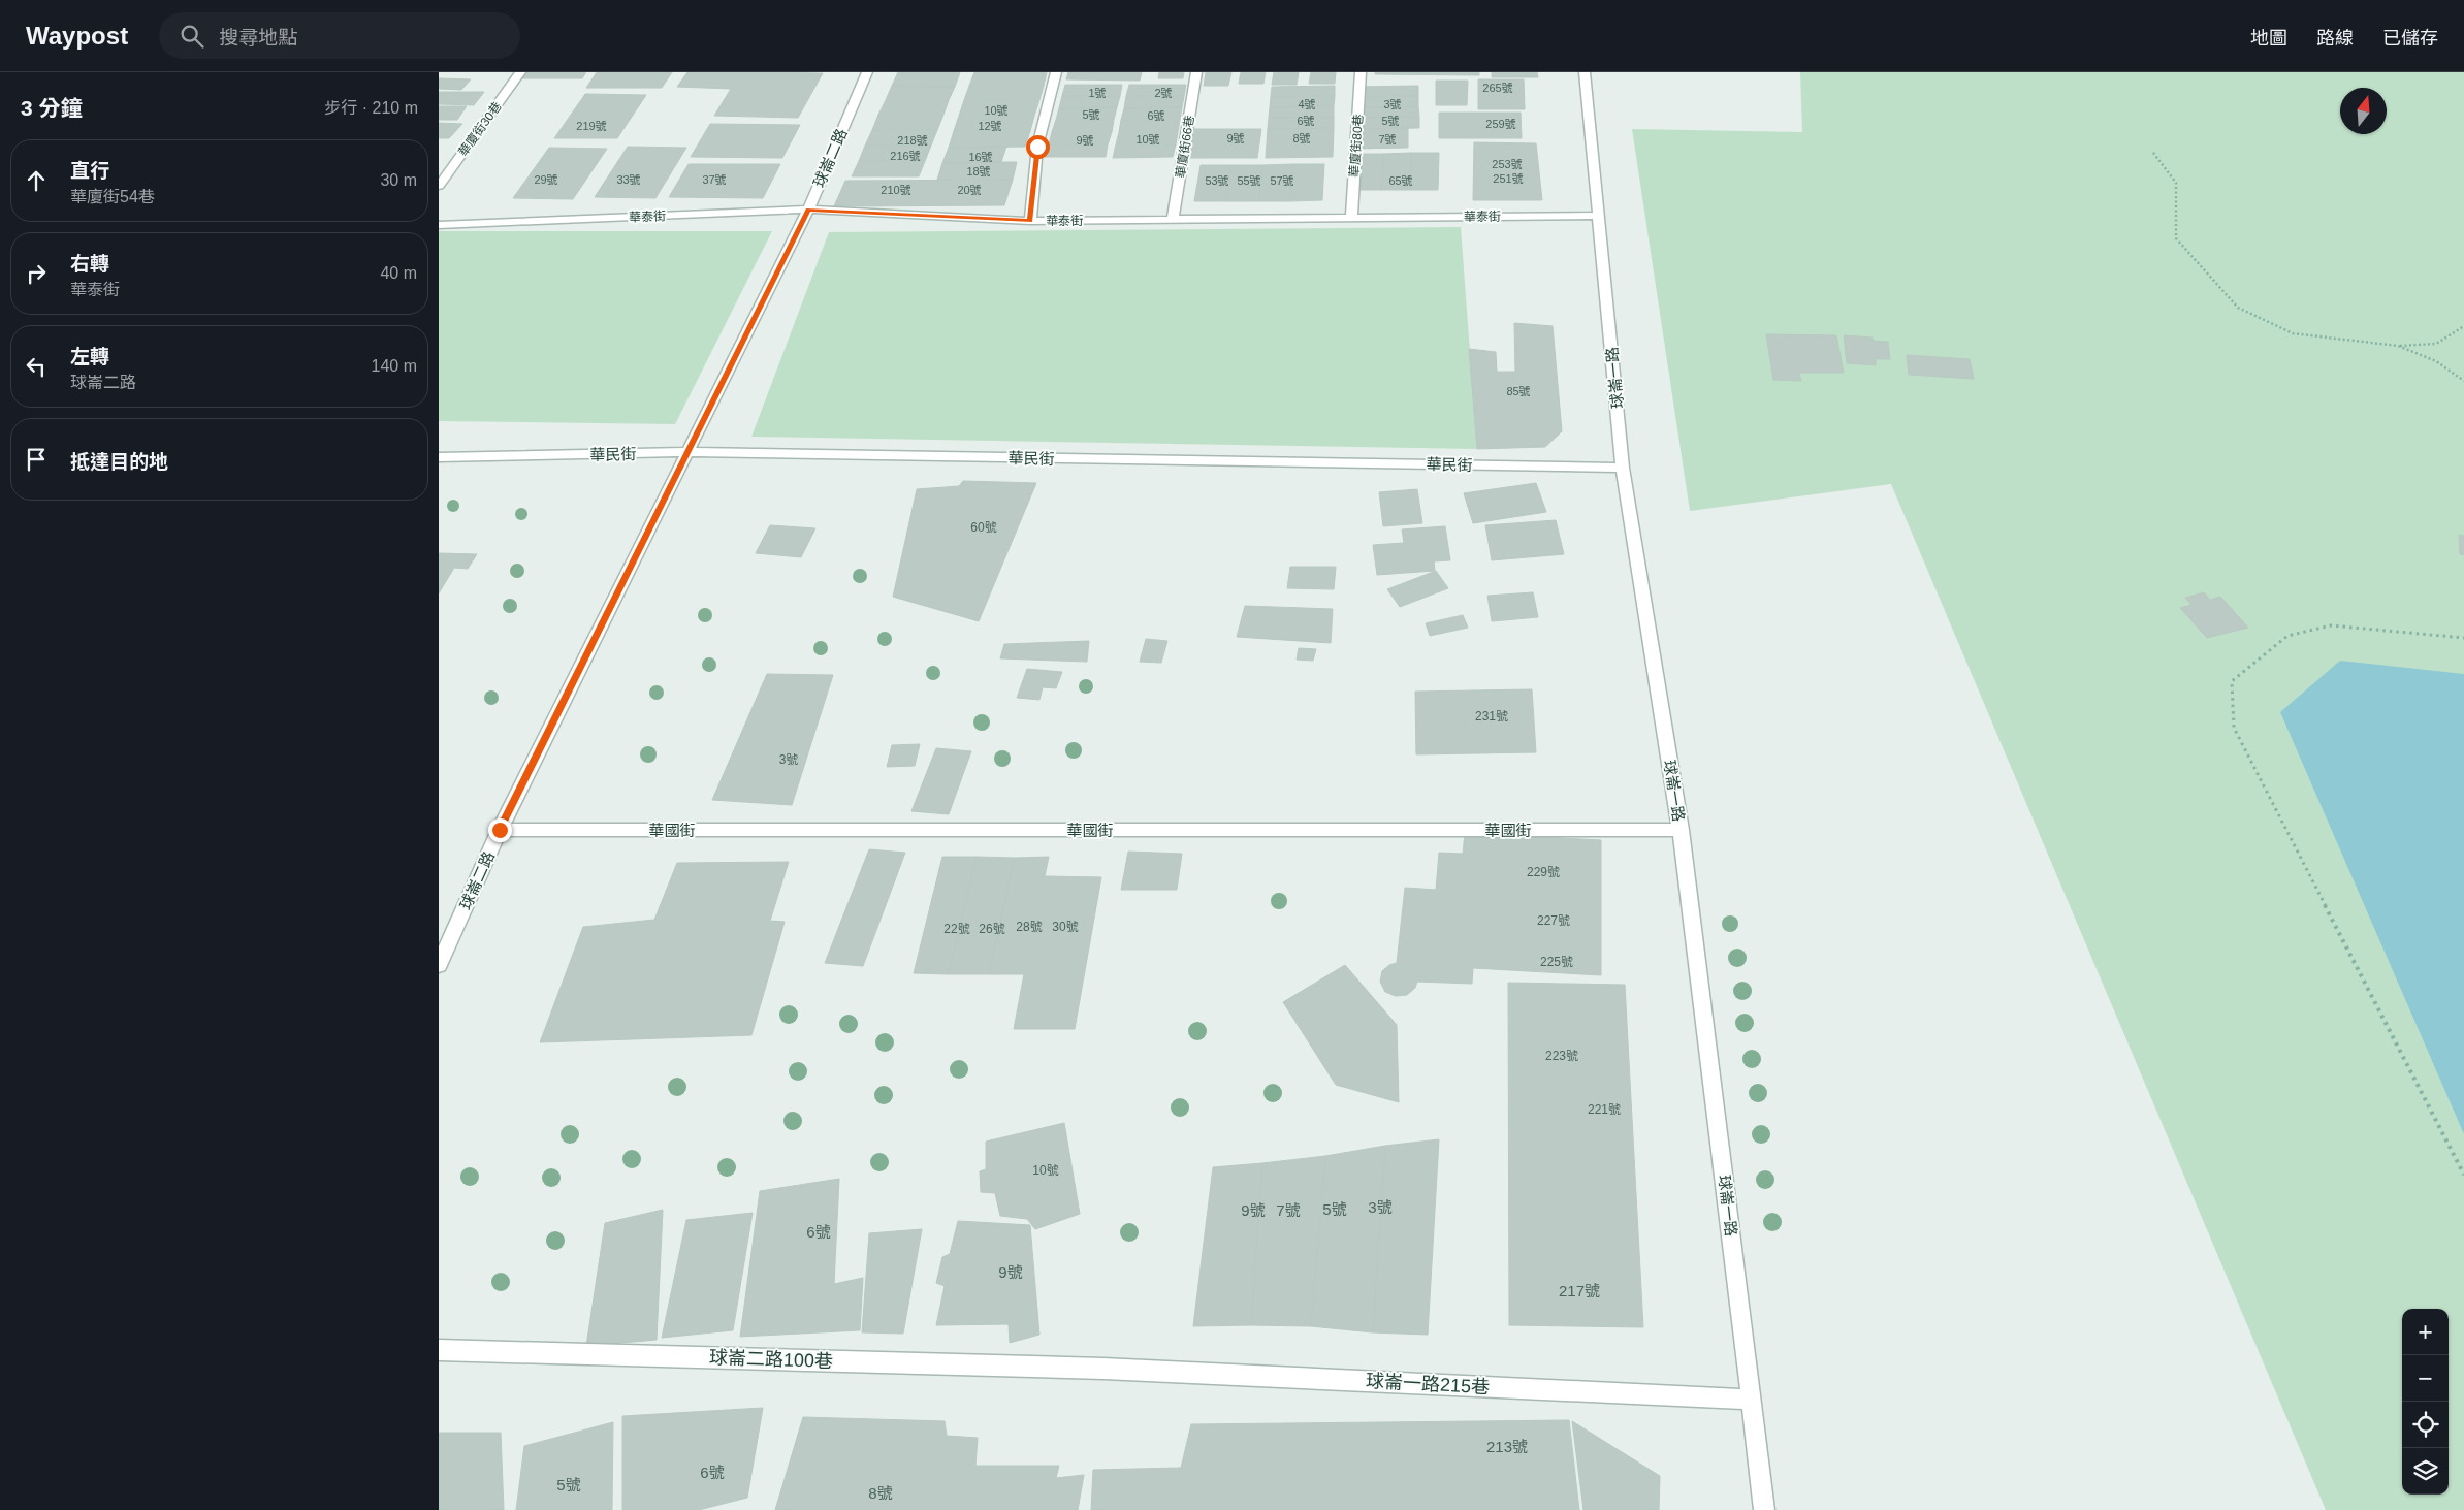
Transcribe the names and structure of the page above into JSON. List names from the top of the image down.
{
  "streets": {
    "street": [
      "華廈街30巷",
      "華廈街80巷",
      "華廈街66巷",
      "球崙二路",
      "華泰街",
      "球崙一路",
      "華民街",
      "華國街",
      "球崙二路100巷",
      "球崙一路215巷"
    ]
  },
  "crossings": [
    ["華廈街80巷", "華泰街"],
    ["華廈街66巷", "華泰街"],
    ["球崙二路", "華泰街"],
    ["球崙二路", "華民街"],
    ["球崙二路", "華國街"],
    ["華泰街", "球崙一路"],
    ["球崙一路", "華民街"],
    ["球崙一路", "華國街"],
    ["球崙一路", "球崙一路215巷"],
    ["球崙二路100巷", "球崙一路215巷"]
  ],
  "house_numbers": [
    "265號",
    "1號",
    "2號",
    "4號",
    "3號",
    "10號",
    "5號",
    "6號",
    "6號",
    "5號",
    "259號",
    "219號",
    "12號",
    "9號",
    "8號",
    "10號",
    "7號",
    "218號",
    "9號",
    "216號",
    "16號",
    "253號",
    "18號",
    "251號",
    "29號",
    "33號",
    "37號",
    "53號",
    "55號",
    "57號",
    "65號",
    "210號",
    "20號",
    "85號",
    "60號",
    "231號",
    "3號",
    "229號",
    "227號",
    "28號",
    "30號",
    "22號",
    "26號",
    "225號",
    "223號",
    "221號",
    "10號",
    "3號",
    "5號",
    "9號",
    "7號",
    "6號",
    "9號",
    "217號",
    "213號",
    "6號",
    "5號",
    "8號"
  ],
  "north": "top",
  "page": {
    "header": "Waypost",
    "search": "搜尋地點",
    "nav": ["地圖", "路線", "已儲存"],
    "heading": ["3 分鐘", "步行 · 210 m"],
    "list": [
      ["直行", "華廈街54巷", "30 m"],
      ["右轉", "華泰街", "40 m"],
      ["左轉", "球崙二路", "140 m"],
      "抵達目的地"
    ],
    "map_buttons": ["+", "−"]
  }
}
